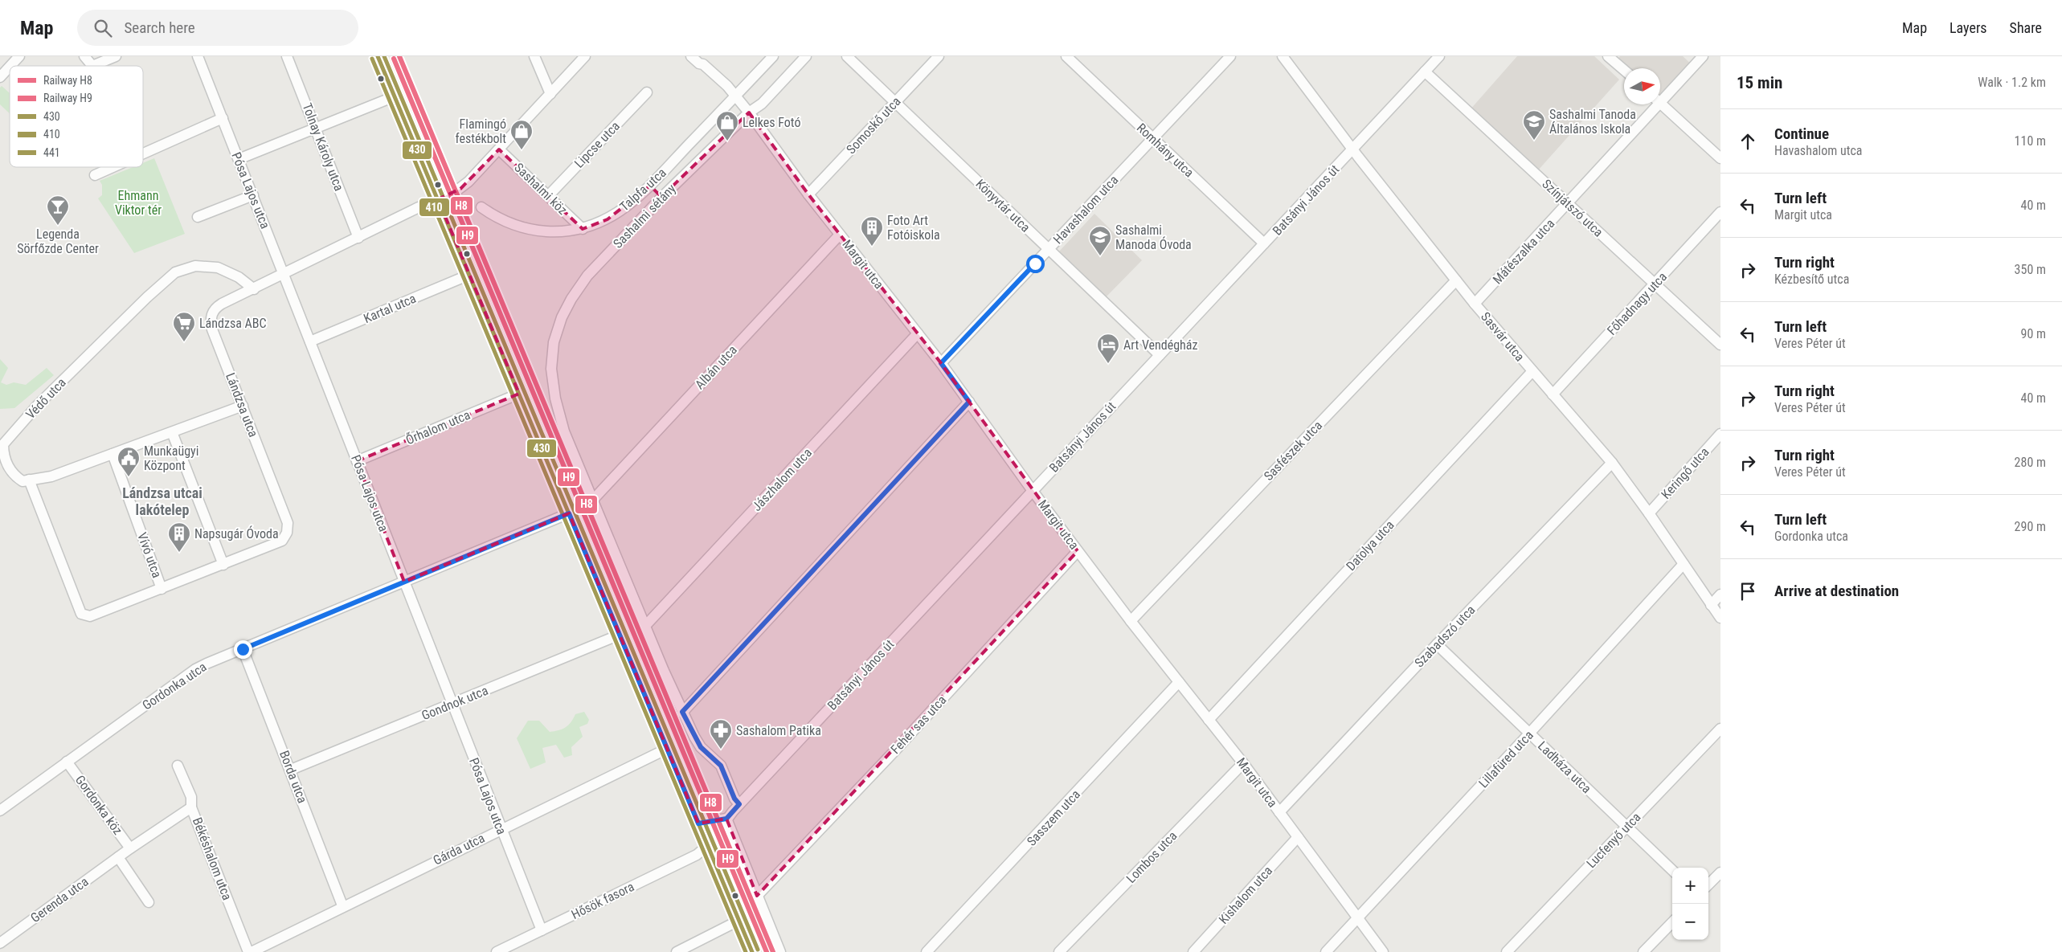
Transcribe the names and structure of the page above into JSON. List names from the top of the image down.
{
  "streets": {
    "street": [
      "Somoskő utca",
      "Lipcse utca",
      "Tolnay Károly utca",
      "Romhány utca",
      "Sashalmi köz",
      "Talpfa utca",
      "Pósa Lajos utca",
      "Batsányi János út",
      "Könyvtár utca",
      "Színjátszó utca",
      "Havashalom utca",
      "Sashalmi sétány",
      "Mátészalka utca",
      "Margit utca",
      "Főhadnagy utca",
      "Kartal utca",
      "Sasvár utca",
      "Albán utca",
      "Védő utca",
      "Lándzsa utca",
      "Őrhalom utca",
      "Sasfészek utca",
      "Keringő utca",
      "Jászhalom utca",
      "Datolya utca",
      "Vívó utca",
      "Szabadszó utca",
      "Gordonka utca",
      "Gondnok utca",
      "Fehér sas utca",
      "Lillafüred utca",
      "Ladháza utca",
      "Borda utca",
      "Gordonka köz",
      "Sasszem utca",
      "Lucfenyő utca",
      "Gárda utca",
      "Lombos utca",
      "Békéshalom utca",
      "Kishalom utca",
      "Gerenda utca",
      "Hősök fasora"
    ]
  },
  "crossings": [
    ["Somoskő utca", "Könyvtár utca"],
    ["Somoskő utca", "Margit utca"],
    ["Lipcse utca", "Sashalmi köz"],
    ["Tolnay Károly utca", "Lándzsa utca"],
    ["Romhány utca", "Batsányi János út"],
    ["Romhány utca", "Havashalom utca"],
    ["Sashalmi köz", "Talpfa utca"],
    ["Sashalmi köz", "Lándzsa utca"],
    ["Talpfa utca", "Margit utca"],
    ["Pósa Lajos utca", "Kartal utca"],
    ["Pósa Lajos utca", "Lándzsa utca"],
    ["Pósa Lajos utca", "Őrhalom utca"],
    ["Pósa Lajos utca", "Gordonka utca"],
    ["Pósa Lajos utca", "Gondnok utca"],
    ["Pósa Lajos utca", "Gárda utca"],
    ["Pósa Lajos utca", "Hősök fasora"],
    ["Batsányi János út", "Könyvtár utca"],
    ["Batsányi János út", "Színjátszó utca"],
    ["Batsányi János út", "Sashalmi sétány"],
    ["Batsányi János út", "Margit utca"],
    ["Batsányi János út", "Sasvár utca"],
    ["Batsányi János út", "Hősök fasora"],
    ["Könyvtár utca", "Havashalom utca"],
    ["Színjátszó utca", "Mátészalka utca"],
    ["Színjátszó utca", "Főhadnagy utca"],
    ["Havashalom utca", "Margit utca"],
    ["Sashalmi sétány", "Margit utca"],
    ["Sashalmi sétány", "Albán utca"],
    ["Sashalmi sétány", "Jászhalom utca"],
    ["Mátészalka utca", "Sasvár utca"],
    ["Margit utca", "Albán utca"],
    ["Margit utca", "Sasfészek utca"],
    ["Margit utca", "Jászhalom utca"],
    ["Margit utca", "Datolya utca"],
    ["Margit utca", "Szabadszó utca"],
    ["Margit utca", "Fehér sas utca"],
    ["Margit utca", "Lillafüred utca"],
    ["Margit utca", "Sasszem utca"],
    ["Margit utca", "Lombos utca"],
    ["Margit utca", "Kishalom utca"],
    ["Főhadnagy utca", "Sasvár utca"],
    ["Sasvár utca", "Sasfészek utca"],
    ["Sasvár utca", "Keringő utca"],
    ["Sasvár utca", "Datolya utca"],
    ["Sasvár utca", "Szabadszó utca"],
    ["Sasvár utca", "Lillafüred utca"],
    ["Védő utca", "Lándzsa utca"],
    ["Lándzsa utca", "Vívó utca"],
    ["Szabadszó utca", "Ladháza utca"],
    ["Gordonka utca", "Borda utca"],
    ["Gordonka utca", "Gordonka köz"],
    ["Gondnok utca", "Borda utca"],
    ["Lillafüred utca", "Ladháza utca"],
    ["Ladháza utca", "Lucfenyő utca"],
    ["Borda utca", "Gárda utca"],
    ["Gordonka köz", "Gerenda utca"],
    ["Békéshalom utca", "Gerenda utca"]
  ],
  "districts": ["Lándzsa utcai lakótelep"],
  "parks": ["Ehmann Viktor tér"],
  "places": {
    "school or university": ["Sashalmi Tanoda Általános Iskola", "Sashalmi Manoda Óvoda"],
    "shop": ["Lelkes Fotó", "Flamingó festékbolt"],
    "bar": ["Legenda Sörfőzde Center"],
    "building": ["Foto Art Fotóiskola", "Napsugár Óvoda"],
    "supermarket": ["Lándzsa ABC"],
    "hotel": ["Art Vendégház"],
    "public building": ["Munkaügyi Központ"],
    "pharmacy": ["Sashalom Patika"]
  },
  "lines": [
    "rail line H8",
    "transit line 430",
    "transit line 441",
    "rail line H9",
    "transit line 410"
  ],
  "legend": [
    "Railway H8",
    "Railway H9",
    "430",
    "410",
    "441"
  ],
  "north": "right",
  "page": {
    "header": "Map",
    "search": "Search here",
    "nav": ["Map", "Layers", "Share"],
    "heading": ["15 min", "Walk · 1.2 km"],
    "list": [
      ["Continue", "Havashalom utca", "110 m"],
      ["Turn left", "Margit utca", "40 m"],
      ["Turn right", "Kézbesítő utca", "350 m"],
      ["Turn left", "Veres Péter út", "90 m"],
      ["Turn right", "Veres Péter út", "40 m"],
      ["Turn right", "Veres Péter út", "280 m"],
      ["Turn left", "Gordonka utca", "290 m"],
      "Arrive at destination"
    ],
    "map_buttons": ["+", "−"]
  }
}
